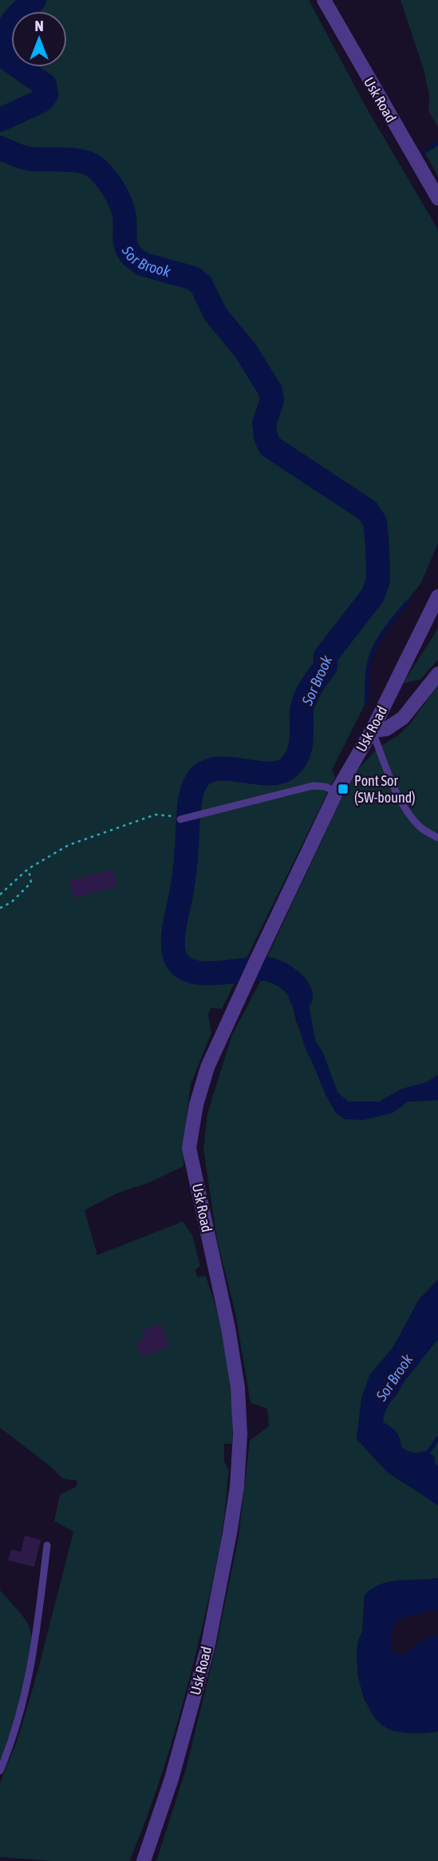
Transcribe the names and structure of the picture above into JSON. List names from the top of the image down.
{
  "streets": {
    "street": ["Usk Road"]
  },
  "water": ["Sor Brook"],
  "places": {
    "transit": ["Pont Sor (SW-bound)"]
  },
  "north": "top"
}
